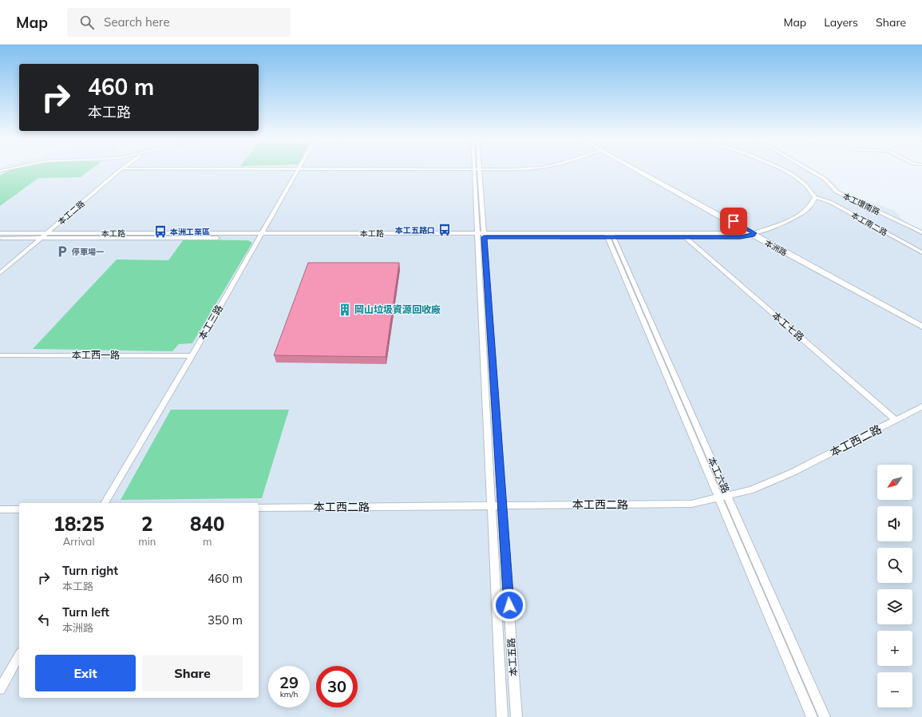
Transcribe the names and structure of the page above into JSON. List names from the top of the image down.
{
  "streets": {
    "main road": ["本洲路"],
    "street": [
      "本工環南路",
      "本工二路",
      "本工南二路",
      "本工路",
      "本工三路",
      "本工七路",
      "本工西一路",
      "本工西二路",
      "本工六路",
      "本工五路"
    ]
  },
  "crossings": [
    ["本工二路", "本工路"],
    ["本工南二路", "本工路"],
    ["本工路", "本洲路"],
    ["本工路", "本工三路"],
    ["本工路", "本工七路"],
    ["本工路", "本工六路"],
    ["本工路", "本工五路"],
    ["本工三路", "本工西一路"],
    ["本工七路", "本工西二路"],
    ["本工西二路", "本工六路"],
    ["本工西二路", "本工五路"]
  ],
  "places": {
    "bus stop": ["本工五路口", "本洲工業區"],
    "parking": ["停車場一"],
    "building": ["岡山垃圾資源回收廠"]
  },
  "north": "bottom left",
  "page": {
    "header": "Map",
    "search": "Search here",
    "nav": ["Map", "Layers", "Share"],
    "turn": ["460 m", "本工路"],
    "map_buttons": ["+", "−"],
    "eta": [
      "18:25",
      "Arrival",
      "2",
      "min",
      "840",
      "m"
    ],
    "list": [
      {
        "name": "Turn right",
        "note": "本工路",
        "value": "460 m"
      },
      {
        "name": "Turn left",
        "note": "本洲路",
        "value": "350 m"
      }
    ],
    "buttons": ["Exit", "Share"],
    "speed": "29 km/h",
    "limit": "30"
  }
}
